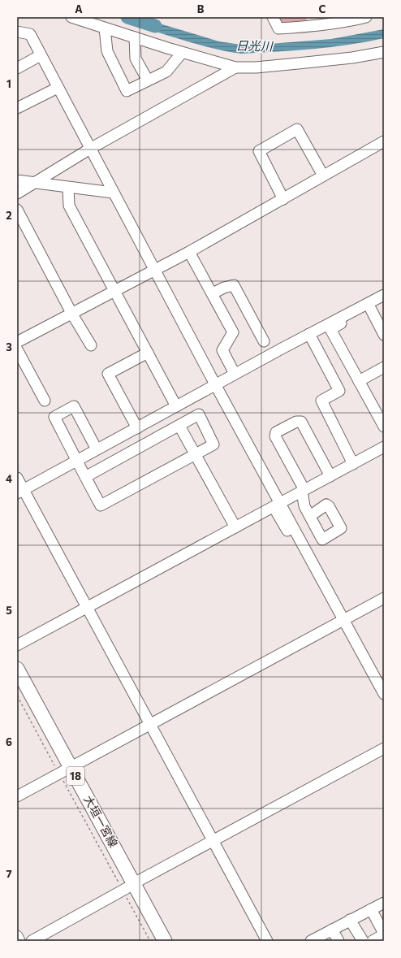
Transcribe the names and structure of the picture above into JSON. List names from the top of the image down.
{
  "streets": {
    "main road": ["18", "大垣一宮線"]
  },
  "water": ["日光川"],
  "grid": {
    "columns": ["A", "B", "C"],
    "rows": [
      "1",
      "2",
      "3",
      "4",
      "5",
      "6",
      "7"
    ]
  }
}
